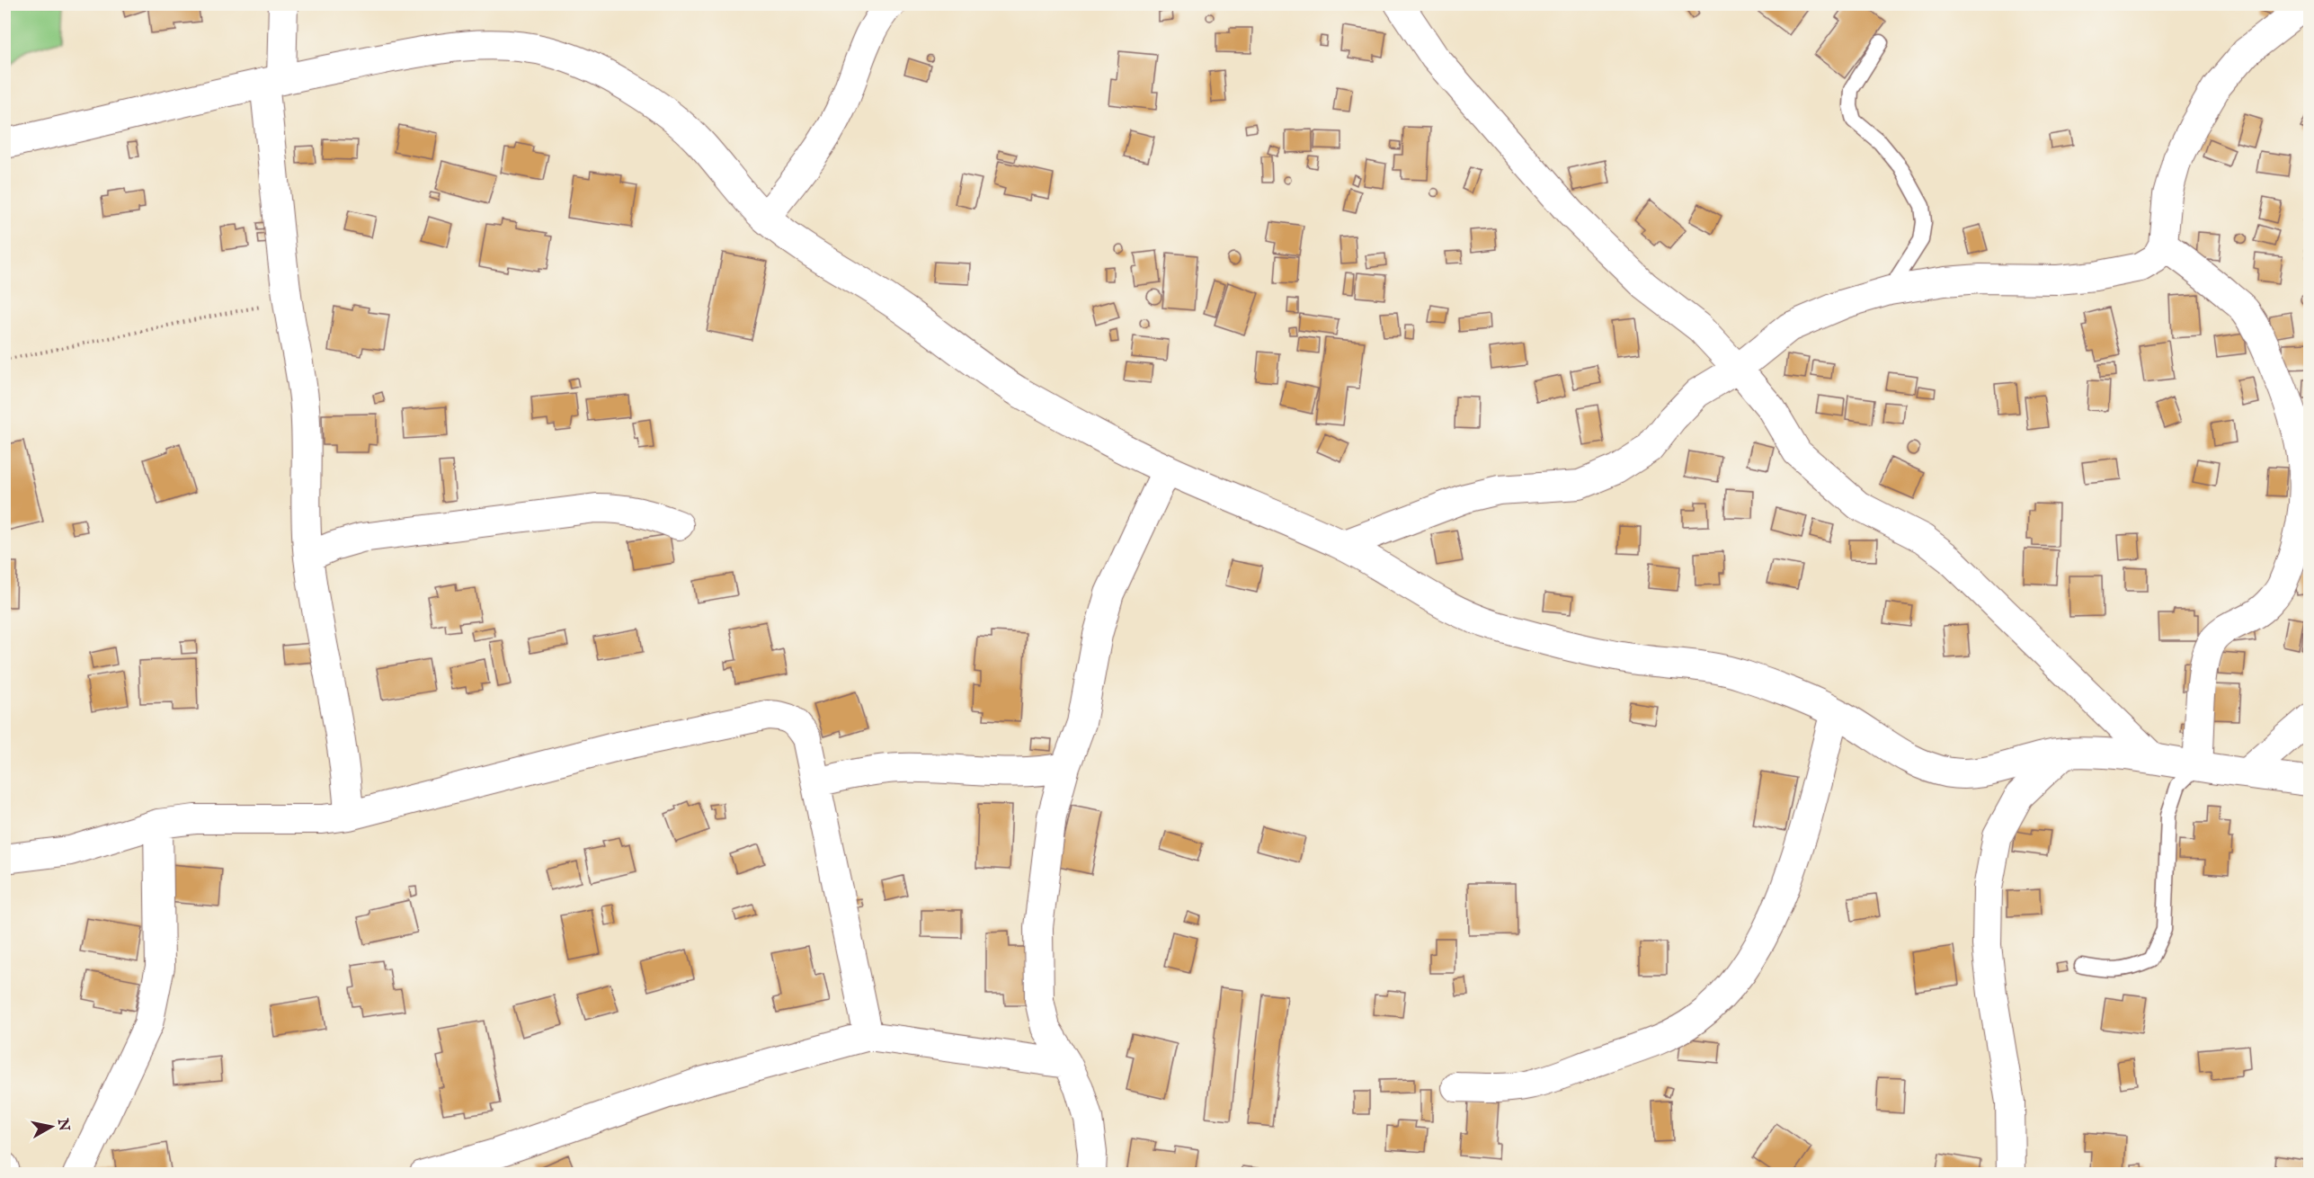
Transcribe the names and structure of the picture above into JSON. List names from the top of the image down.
{
  "north": "right"
}
